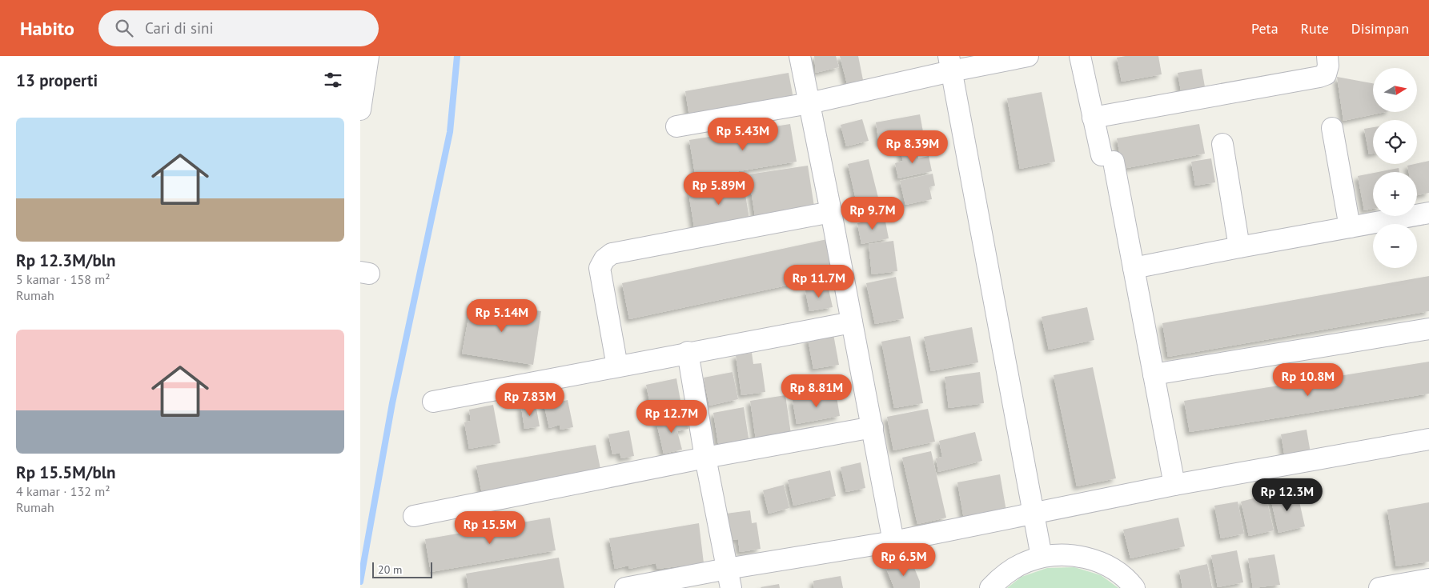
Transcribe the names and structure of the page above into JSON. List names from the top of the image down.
{
  "scale_bar": "20 m",
  "north": "right",
  "page": {
    "header": "Habito",
    "search": "Cari di sini",
    "nav": ["Peta", "Rute", "Disimpan"],
    "heading": "13 properti",
    "map_buttons": ["+", "−"],
    "list": [
      {
        "name": "Rp 12.3M/bln",
        "note": "5 kamar · 158 m² · Rumah"
      },
      {
        "name": "Rp 15.5M/bln",
        "note": "4 kamar · 132 m² · Rumah"
      }
    ],
    "price": [
      "Rp 5.43M",
      "Rp 8.39M",
      "Rp 5.89M",
      "Rp 9.7M",
      "Rp 11.7M",
      "Rp 5.14M",
      "Rp 10.8M",
      "Rp 8.81M",
      "Rp 7.83M",
      "Rp 12.7M",
      "Rp 12.3M",
      "Rp 15.5M",
      "Rp 6.5M"
    ],
    "scale": "20 m"
  }
}
